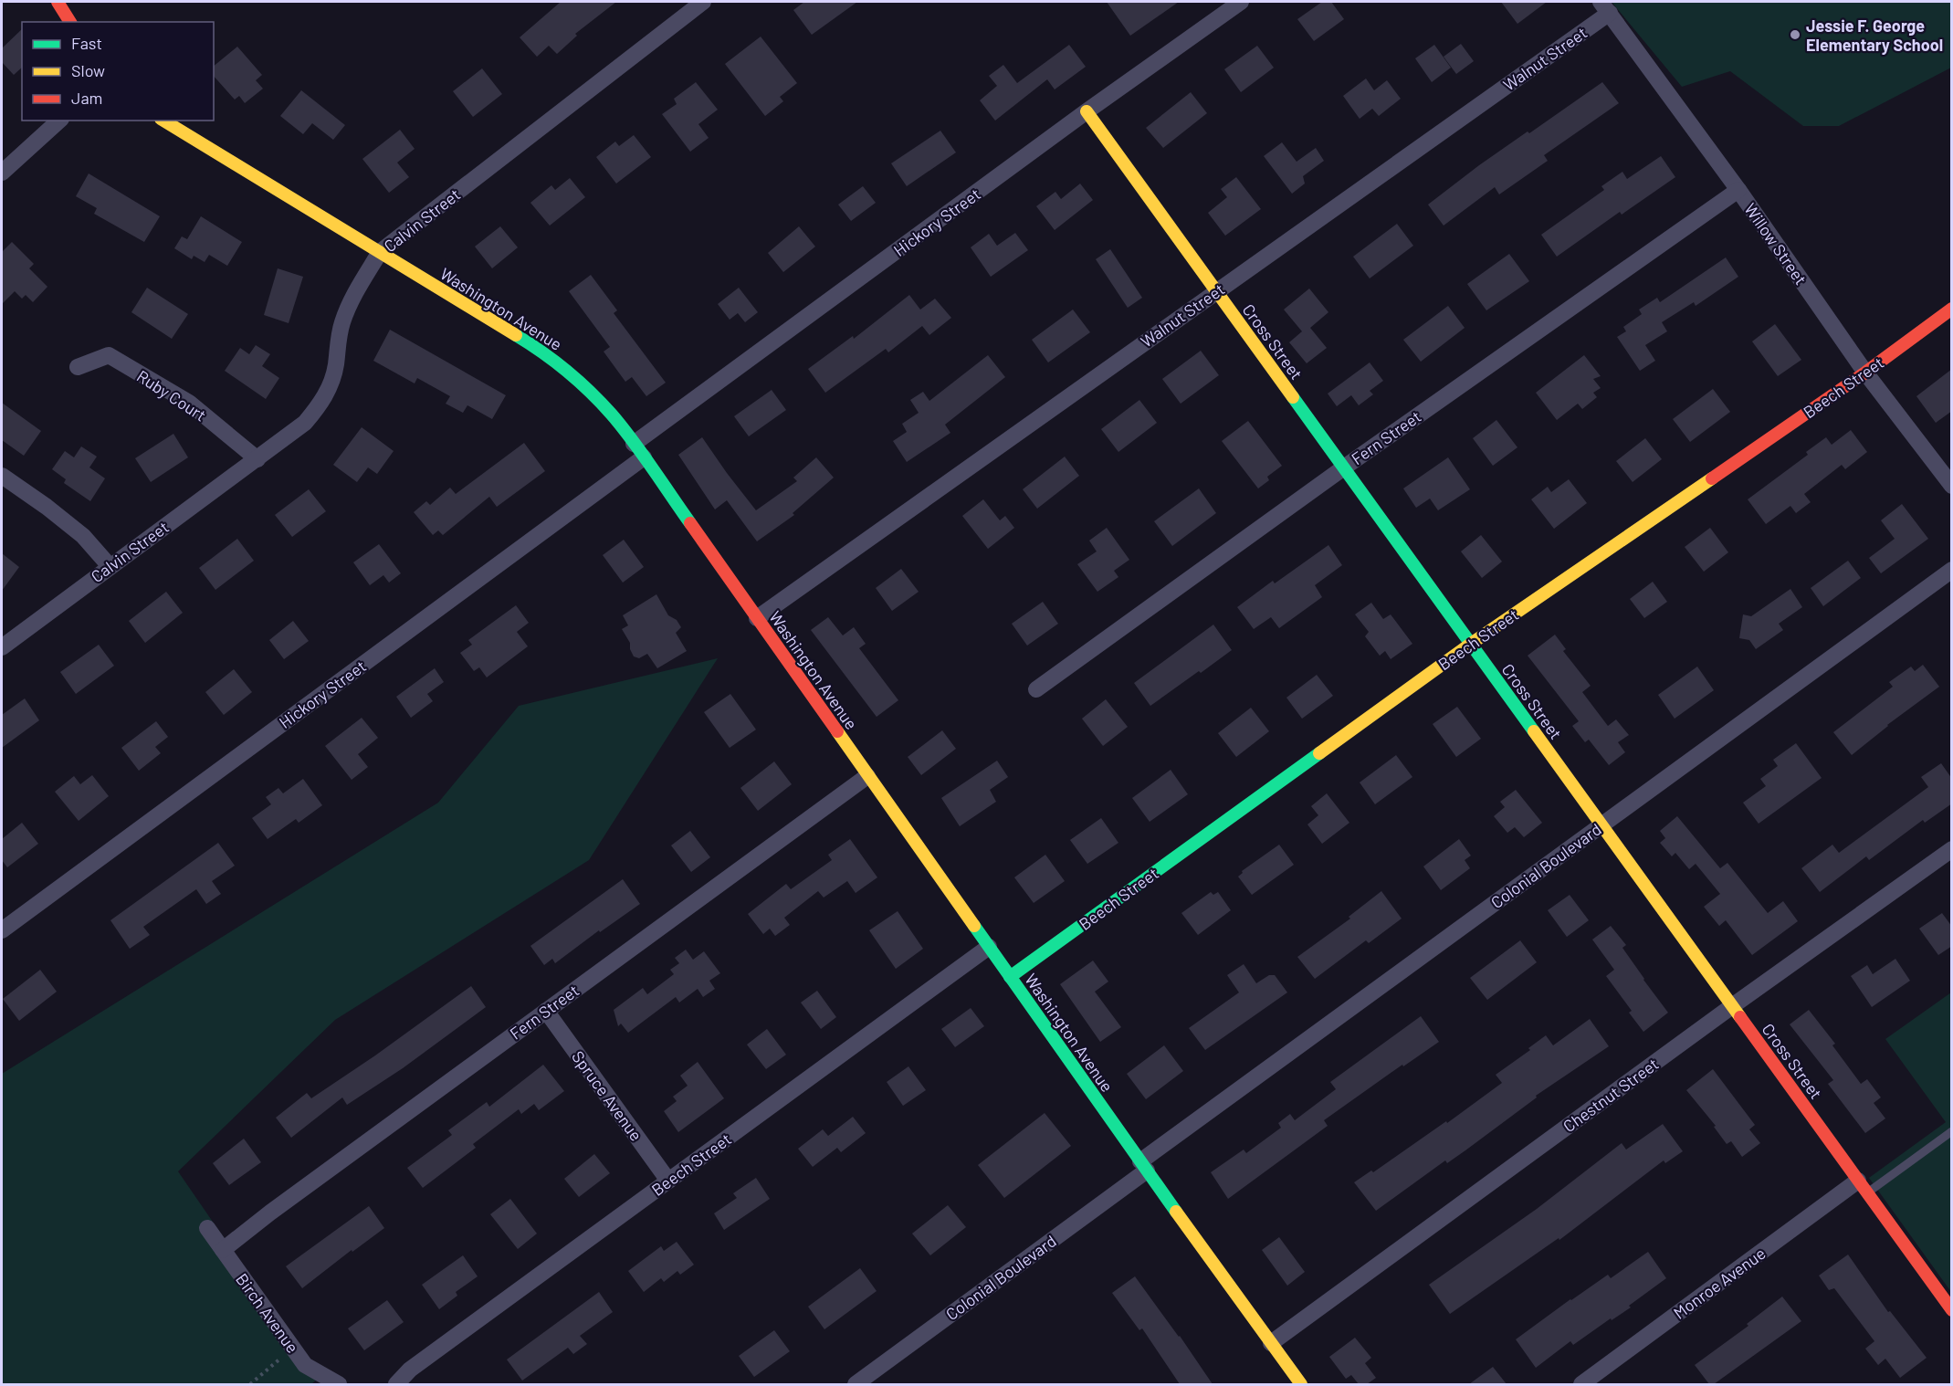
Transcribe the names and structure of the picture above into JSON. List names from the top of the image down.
{
  "streets": {
    "street": [
      "Walnut Street",
      "Calvin Street",
      "Hickory Street",
      "Willow Street",
      "Washington Avenue",
      "Cross Street",
      "Beech Street",
      "Ruby Court",
      "Fern Street",
      "Colonial Boulevard",
      "Chestnut Street",
      "Spruce Avenue",
      "Monroe Avenue",
      "Birch Avenue"
    ]
  },
  "crossings": [
    ["Walnut Street", "Willow Street"],
    ["Walnut Street", "Washington Avenue"],
    ["Walnut Street", "Cross Street"],
    ["Calvin Street", "Washington Avenue"],
    ["Calvin Street", "Ruby Court"],
    ["Hickory Street", "Washington Avenue"],
    ["Hickory Street", "Cross Street"],
    ["Willow Street", "Beech Street"],
    ["Willow Street", "Fern Street"],
    ["Washington Avenue", "Beech Street"],
    ["Washington Avenue", "Fern Street"],
    ["Washington Avenue", "Colonial Boulevard"],
    ["Washington Avenue", "Chestnut Street"],
    ["Cross Street", "Beech Street"],
    ["Cross Street", "Fern Street"],
    ["Cross Street", "Colonial Boulevard"],
    ["Cross Street", "Chestnut Street"],
    ["Cross Street", "Monroe Avenue"],
    ["Beech Street", "Spruce Avenue"],
    ["Fern Street", "Spruce Avenue"],
    ["Fern Street", "Birch Avenue"]
  ],
  "places": ["Jessie F. George Elementary School"],
  "legend": ["Fast", "Slow", "Jam"]
}
